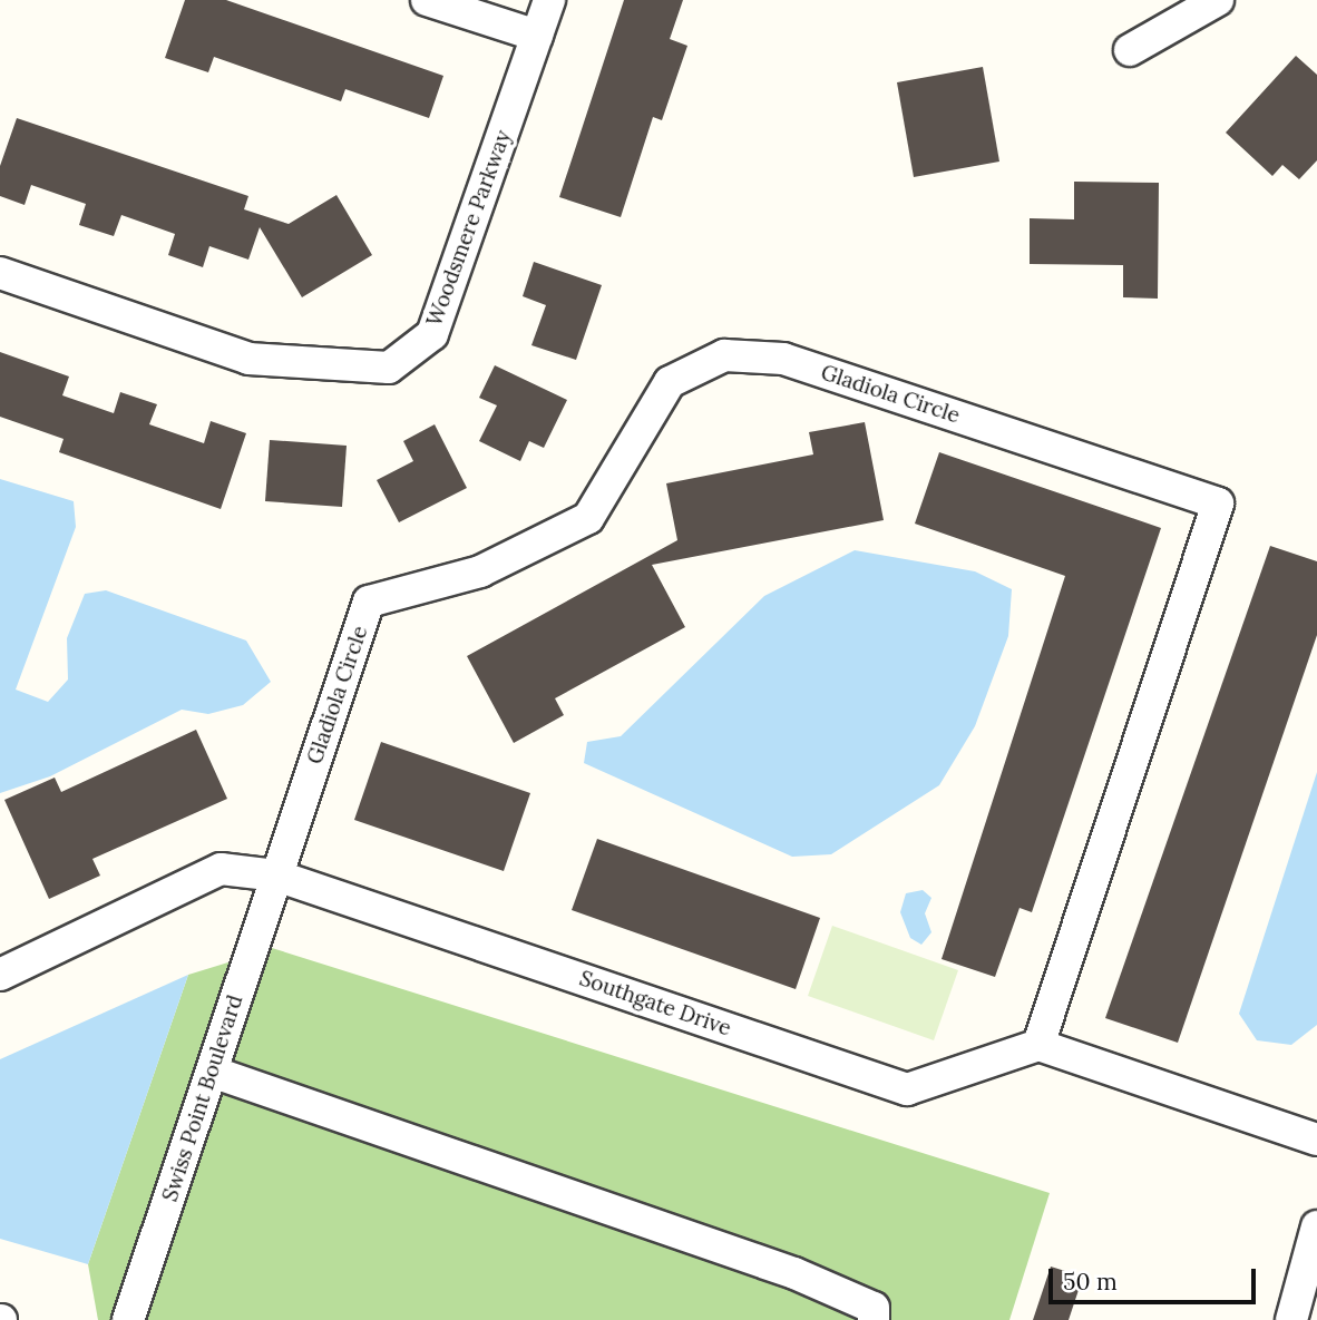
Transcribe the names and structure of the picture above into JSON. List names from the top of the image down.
{
  "streets": {
    "street": [
      "Woodsmere Parkway",
      "Gladiola Circle",
      "Southgate Drive",
      "Swiss Point Boulevard"
    ]
  },
  "crossings": [
    ["Gladiola Circle", "Southgate Drive"],
    ["Gladiola Circle", "Swiss Point Boulevard"],
    ["Southgate Drive", "Swiss Point Boulevard"]
  ],
  "scale_bar": "50 m"
}
